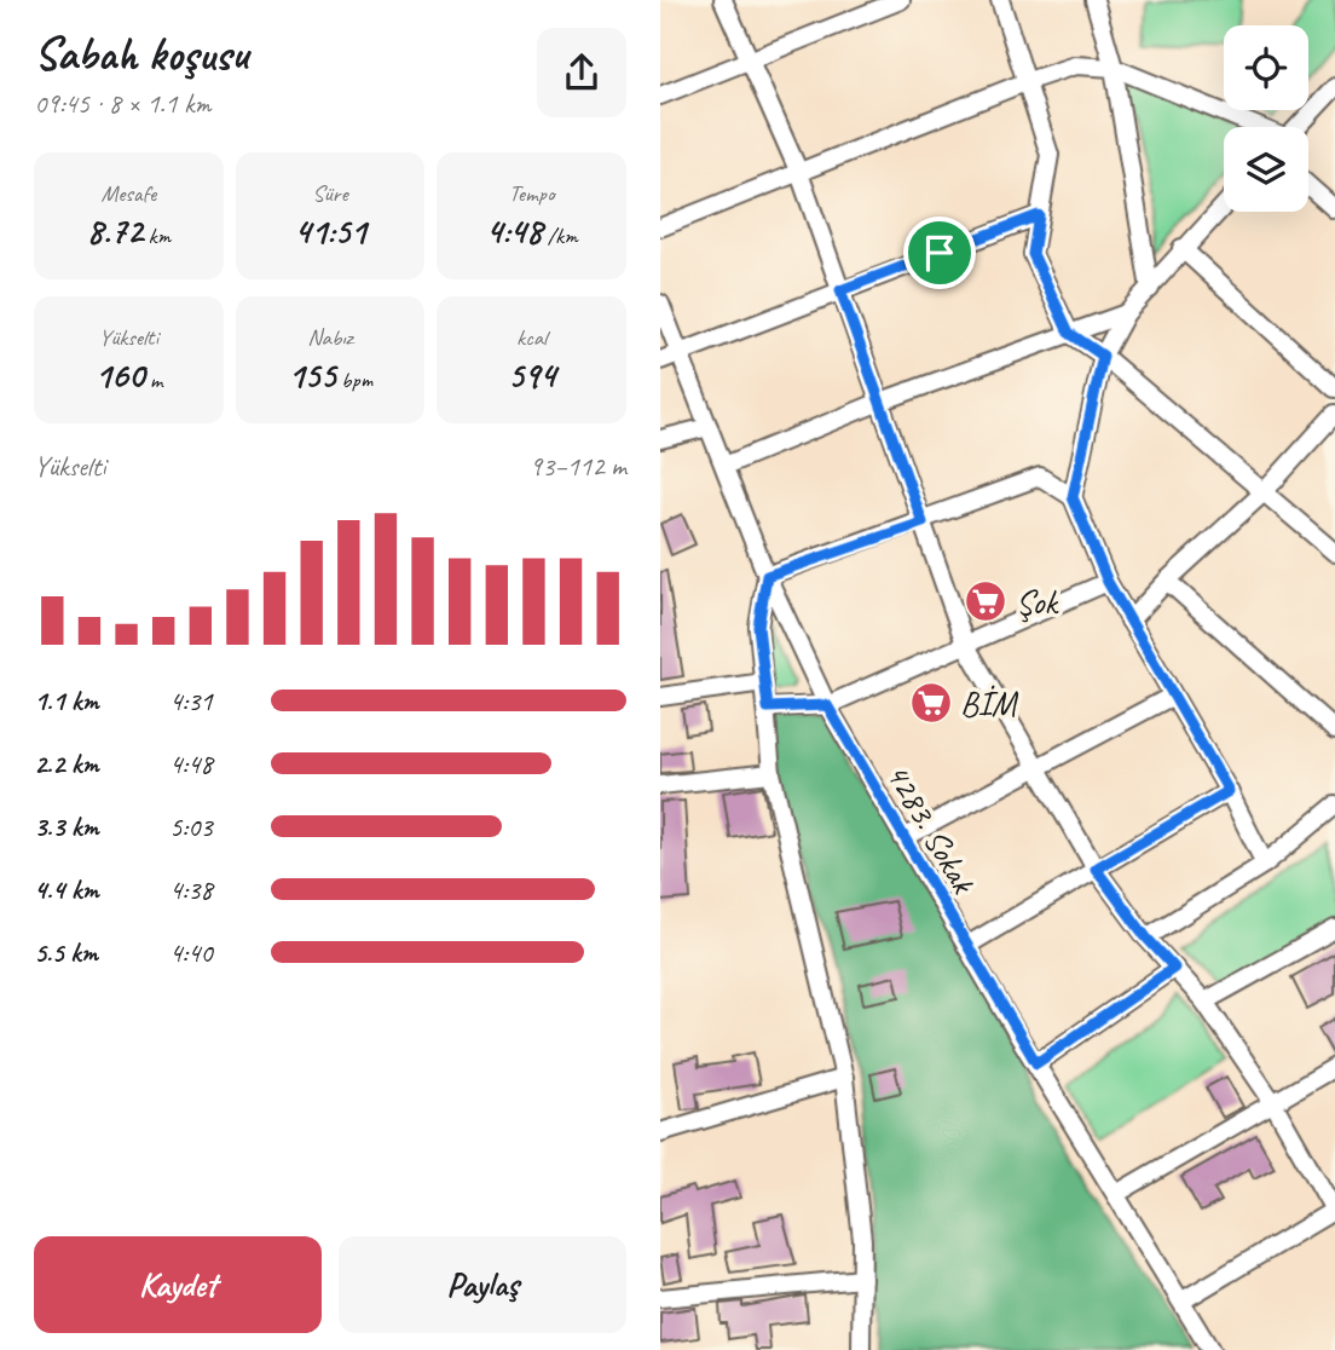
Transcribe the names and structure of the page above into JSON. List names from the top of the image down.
{
  "streets": {
    "street": ["4283. Sokak"]
  },
  "places": {
    "supermarket": ["Şok", "BİM"]
  },
  "page": {
    "heading": ["Sabah koşusu", "09:45 · 8 × 1.1 km"],
    "stats": [
      ["Mesafe", "8.72 km"],
      ["Süre", "41:51"],
      ["Tempo", "4:48 /km"],
      ["Yükselti", "160 m"],
      ["Nabız", "155 bpm"],
      ["kcal", "594"]
    ],
    "chart": ["Yükselti", "93–112 m"],
    "list": [
      {
        "name": "1.1 km",
        "note": "4:31"
      },
      {
        "name": "2.2 km",
        "note": "4:48"
      },
      {
        "name": "3.3 km",
        "note": "5:03"
      },
      {
        "name": "4.4 km",
        "note": "4:38"
      },
      {
        "name": "5.5 km",
        "note": "4:40"
      }
    ],
    "buttons": ["Kaydet", "Paylaş"]
  }
}
